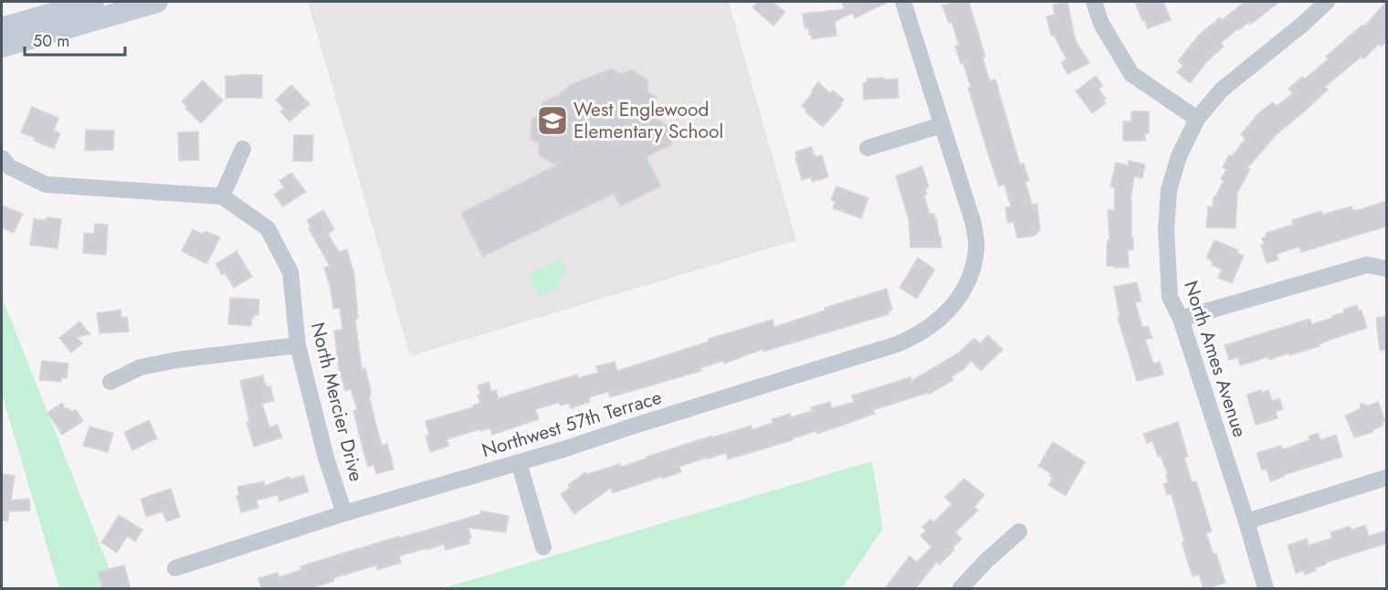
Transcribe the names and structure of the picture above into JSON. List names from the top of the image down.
{
  "streets": {
    "street": ["North Ames Avenue", "North Mercier Drive", "Northwest 57th Terrace"]
  },
  "crossings": [
    ["North Mercier Drive", "Northwest 57th Terrace"]
  ],
  "places": {
    "school or university": ["West Englewood Elementary School"]
  },
  "scale_bar": "50 m"
}
